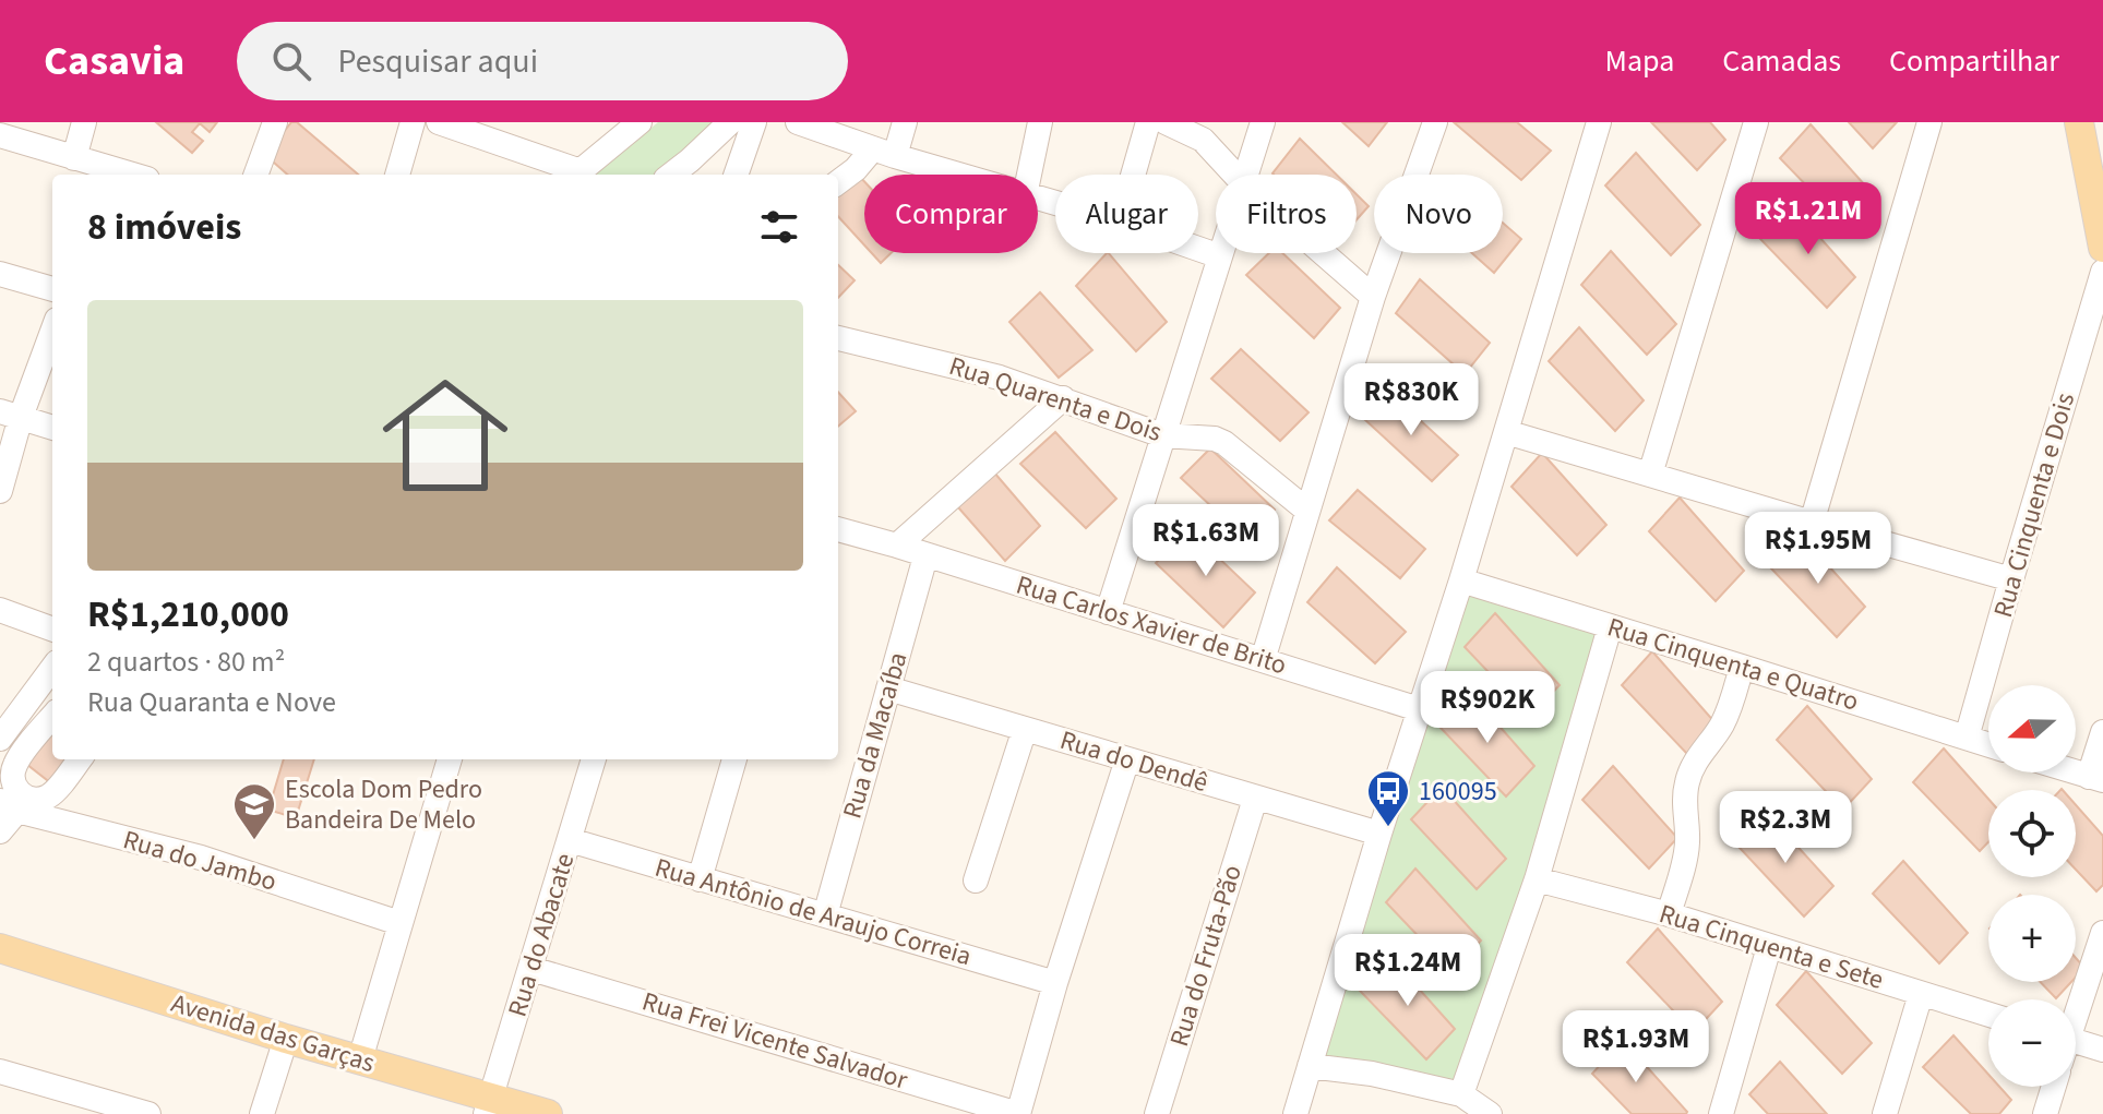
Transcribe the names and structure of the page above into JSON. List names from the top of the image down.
{
  "streets": {
    "main road": ["Avenida das Garças"],
    "street": [
      "Rua Quarenta e Dois",
      "Rua Cinquenta e Dois",
      "Rua Carlos Xavier de Brito",
      "Rua Cinquenta e Quatro",
      "Rua da Macaíba",
      "Rua do Dendê",
      "Rua do Jambo",
      "Rua Antônio de Araujo Correia",
      "Rua do Abacate",
      "Rua Cinquenta e Sete",
      "Rua do Fruta-Pão",
      "Rua Frei Vicente Salvador"
    ]
  },
  "crossings": [
    ["Rua Cinquenta e Dois", "Rua Cinquenta e Quatro"],
    ["Rua Carlos Xavier de Brito", "Rua da Macaíba"],
    ["Rua da Macaíba", "Rua do Dendê"],
    ["Rua da Macaíba", "Rua Antônio de Araujo Correia"],
    ["Rua do Dendê", "Rua do Fruta-Pão"],
    ["Rua Antônio de Araujo Correia", "Rua do Abacate"],
    ["Rua do Abacate", "Avenida das Garças"],
    ["Rua do Abacate", "Rua Frei Vicente Salvador"]
  ],
  "places": {
    "bus stop": ["160095"],
    "school or university": ["Escola Dom Pedro Bandeira De Melo"]
  },
  "north": "left",
  "page": {
    "header": "Casavia",
    "search": "Pesquisar aqui",
    "nav": ["Mapa", "Camadas", "Compartilhar"],
    "chip": [
      "Comprar",
      "Alugar",
      "Filtros",
      "Novo"
    ],
    "heading": "8 imóveis",
    "price": [
      "R$1.21M",
      "R$830K",
      "R$1.63M",
      "R$1.95M",
      "R$902K",
      "R$2.3M",
      "R$1.24M",
      "R$1.93M"
    ],
    "list": [
      {
        "name": "R$1,210,000",
        "note": "2 quartos · 80 m² · Rua Quaranta e Nove"
      }
    ],
    "map_buttons": ["+", "−"]
  }
}
